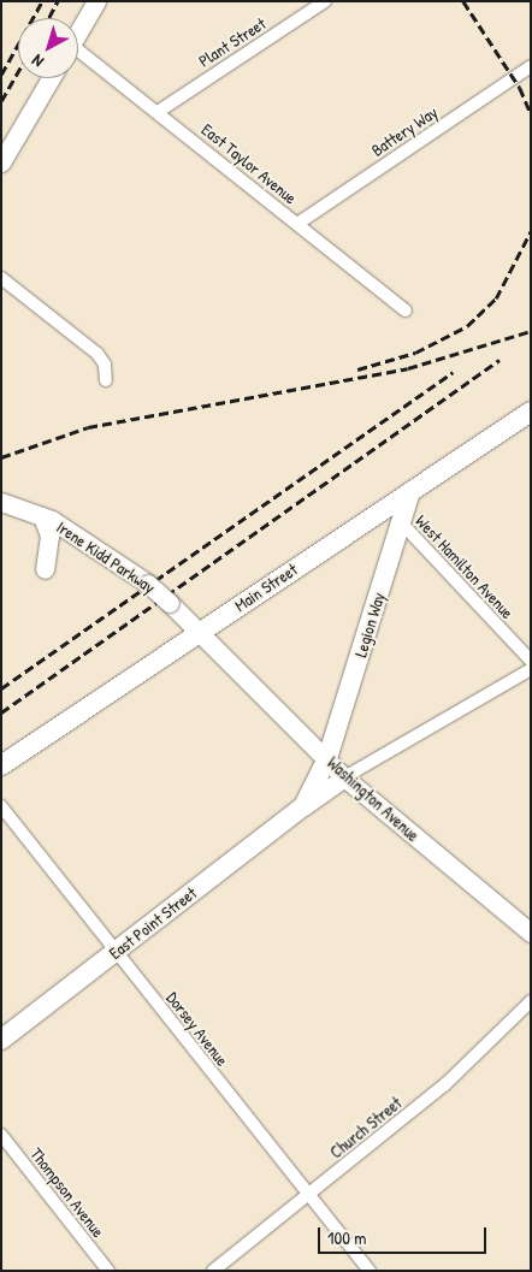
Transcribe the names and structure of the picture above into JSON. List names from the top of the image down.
{
  "streets": {
    "main road": ["Main Street", "Legion Way", "East Point Street"],
    "street": [
      "Plant Street",
      "Battery Way",
      "East Taylor Avenue",
      "Irene Kidd Parkway",
      "West Hamilton Avenue",
      "Washington Avenue",
      "Dorsey Avenue",
      "Church Street",
      "Thompson Avenue"
    ]
  },
  "crossings": [
    ["Plant Street", "East Taylor Avenue"],
    ["Battery Way", "East Taylor Avenue"],
    ["Irene Kidd Parkway", "Main Street"],
    ["Irene Kidd Parkway", "Washington Avenue"],
    ["West Hamilton Avenue", "Legion Way"],
    ["Main Street", "Legion Way"],
    ["Main Street", "Washington Avenue"],
    ["Legion Way", "Washington Avenue"],
    ["Legion Way", "East Point Street"],
    ["Washington Avenue", "East Point Street"],
    ["East Point Street", "Dorsey Avenue"],
    ["Dorsey Avenue", "Church Street"]
  ],
  "scale_bar": "100 m",
  "north": "bottom left"
}
